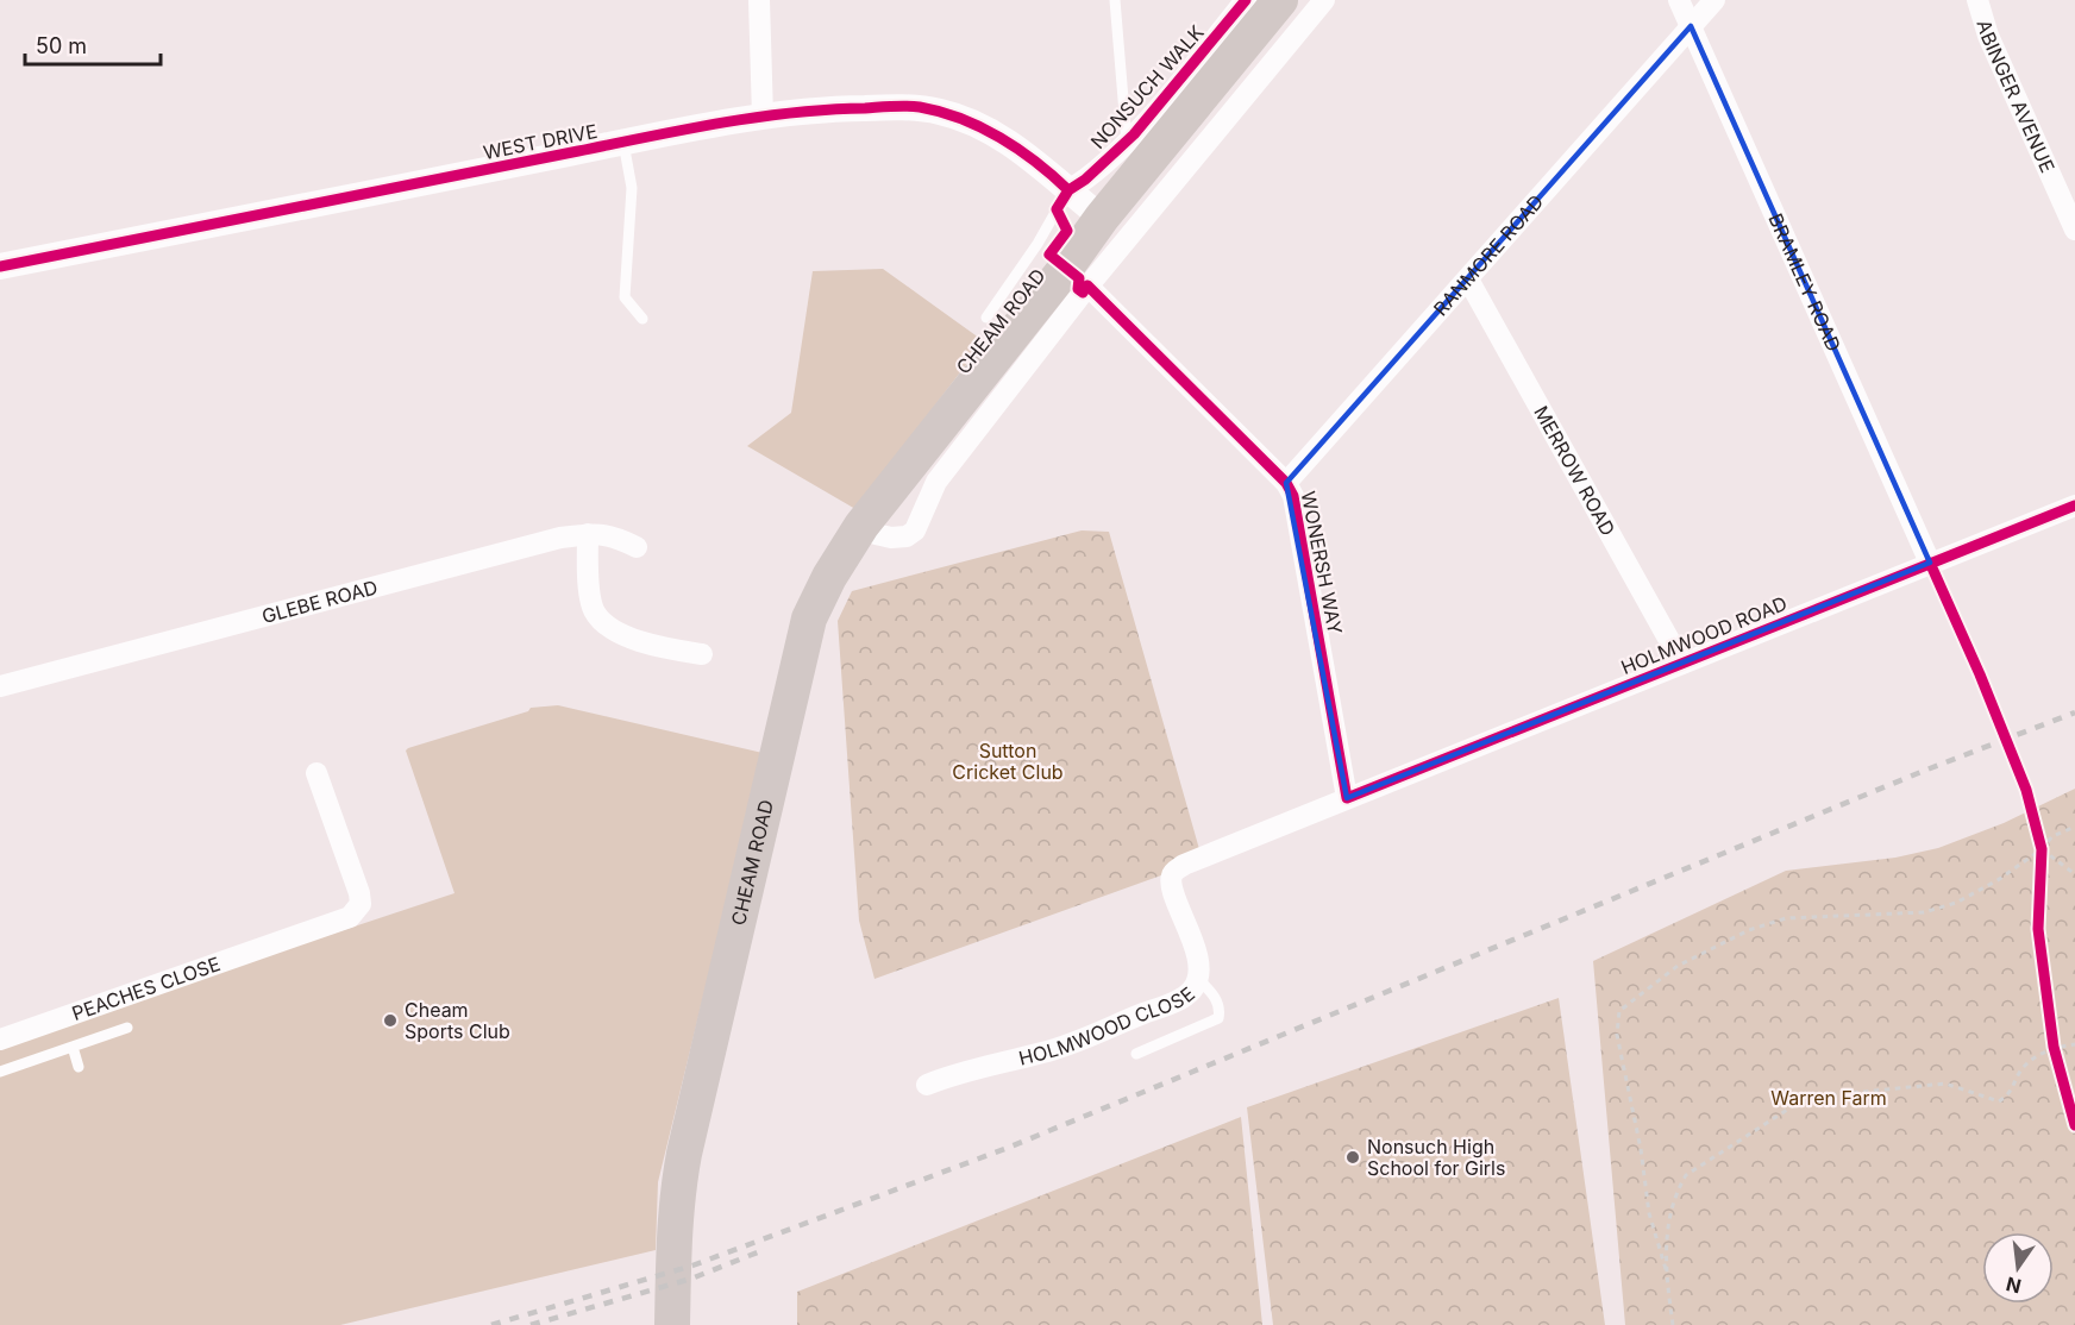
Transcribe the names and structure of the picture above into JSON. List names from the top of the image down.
{
  "streets": {
    "highway": ["CHEAM ROAD"],
    "street": [
      "NONSUCH WALK",
      "ABINGER AVENUE",
      "WEST DRIVE",
      "RANMORE ROAD",
      "BRAMLEY ROAD",
      "MERROW ROAD",
      "WONERSH WAY",
      "GLEBE ROAD",
      "HOLMWOOD ROAD",
      "PEACHES CLOSE",
      "HOLMWOOD CLOSE"
    ]
  },
  "crossings": [
    ["NONSUCH WALK", "WEST DRIVE"],
    ["WEST DRIVE", "CHEAM ROAD"],
    ["RANMORE ROAD", "BRAMLEY ROAD"],
    ["RANMORE ROAD", "MERROW ROAD"],
    ["RANMORE ROAD", "WONERSH WAY"],
    ["BRAMLEY ROAD", "HOLMWOOD ROAD"],
    ["MERROW ROAD", "HOLMWOOD ROAD"],
    ["WONERSH WAY", "HOLMWOOD ROAD"],
    ["HOLMWOOD ROAD", "HOLMWOOD CLOSE"]
  ],
  "parks": ["Sutton Cricket Club", "Warren Farm"],
  "places": ["Cheam Sports Club", "Nonsuch High School for Girls"],
  "scale_bar": "50 m",
  "north": "bottom"
}
